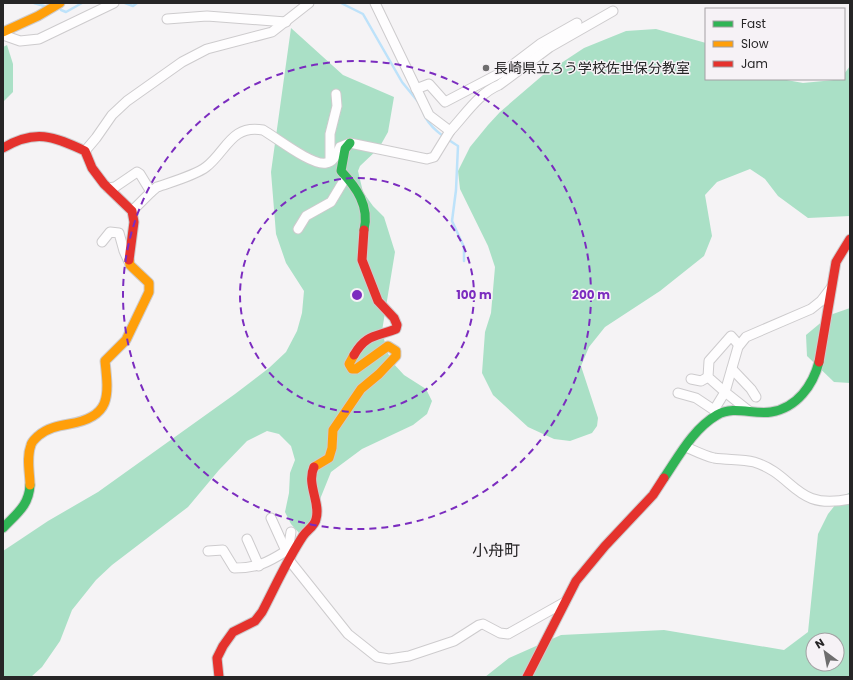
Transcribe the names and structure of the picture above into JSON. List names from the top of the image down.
{
  "districts": ["小舟町"],
  "places": ["長崎県立ろう学校佐世保分教室"],
  "legend": ["Fast", "Slow", "Jam"],
  "north": "top left",
  "rings": ["100 m", "200 m"]
}
